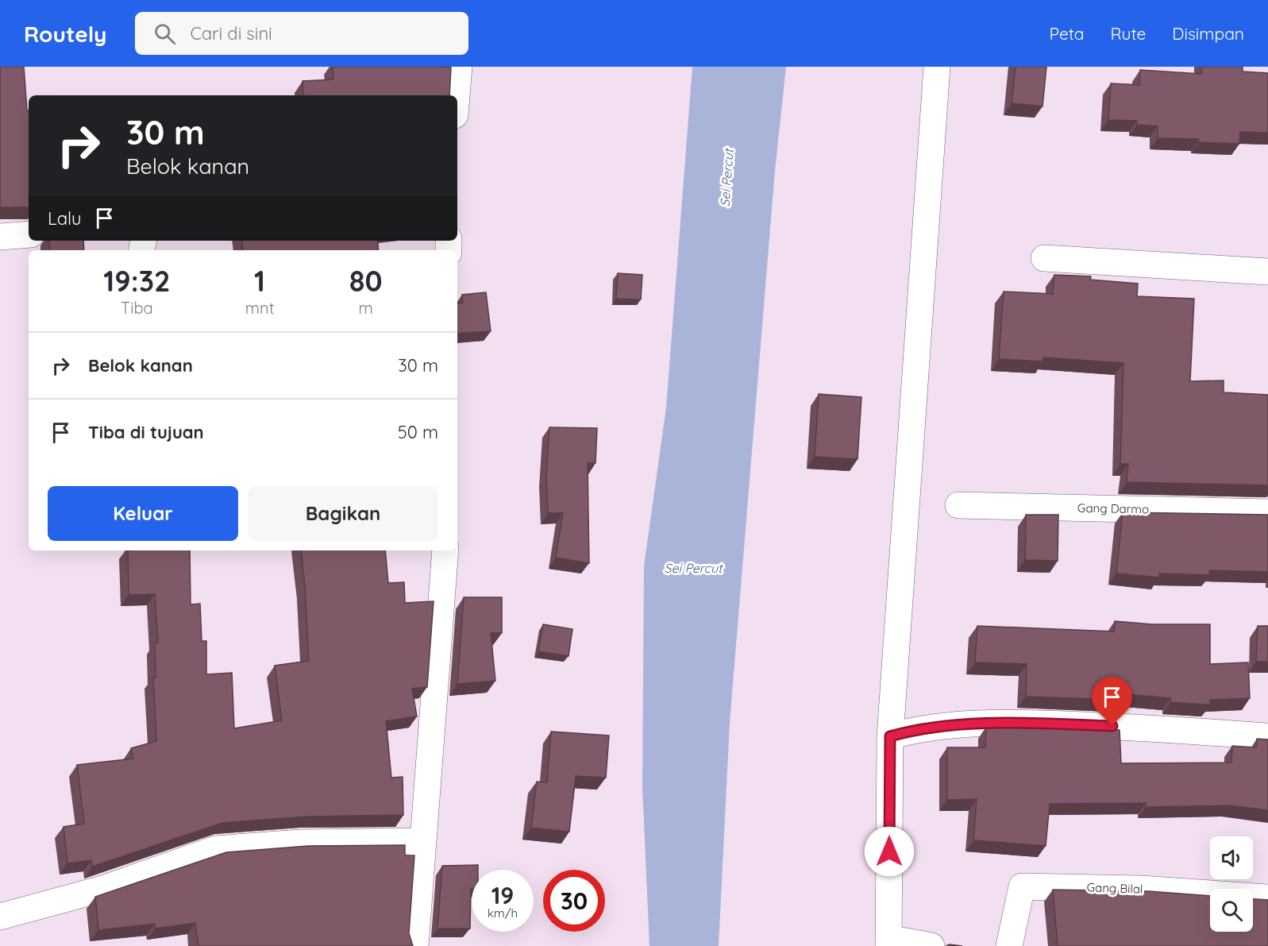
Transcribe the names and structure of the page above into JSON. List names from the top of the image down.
{
  "streets": {
    "street": ["Gang Darmo", "Gang Bilal"]
  },
  "water": ["Sei Percut"],
  "page": {
    "header": "Routely",
    "search": "Cari di sini",
    "nav": ["Peta", "Rute", "Disimpan"],
    "turn": ["30 m", "Belok kanan"],
    "then": "Lalu",
    "eta": [
      "19:32",
      "Tiba",
      "1",
      "mnt",
      "80",
      "m"
    ],
    "list": [
      {
        "name": "Belok kanan",
        "value": "30 m"
      },
      {
        "name": "Tiba di tujuan",
        "value": "50 m"
      }
    ],
    "buttons": ["Keluar", "Bagikan"],
    "speed": "19 km/h",
    "limit": "30"
  }
}
